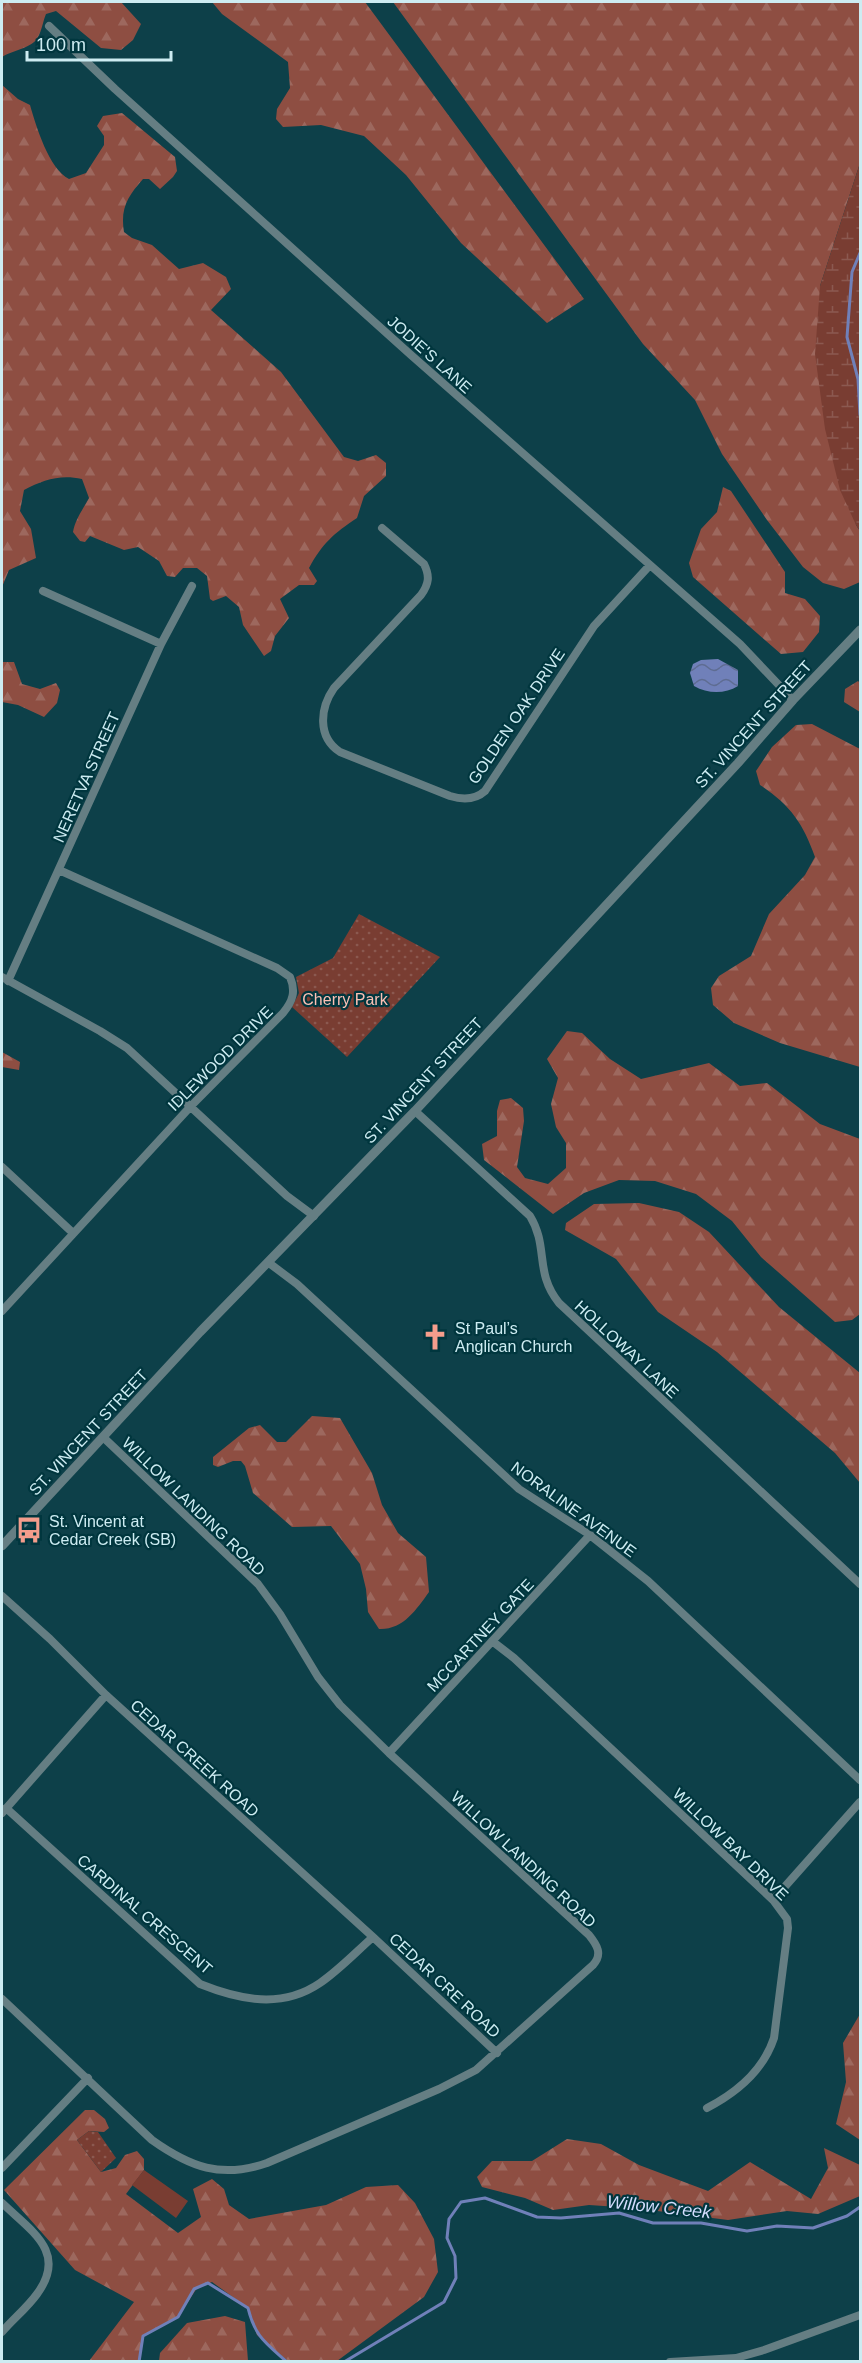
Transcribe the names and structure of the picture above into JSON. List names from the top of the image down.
{
  "streets": {
    "street": [
      "JODIE'S LANE",
      "GOLDEN OAK DRIVE",
      "ST. VINCENT STREET",
      "NERETVA STREET",
      "IDLEWOOD DRIVE",
      "HOLLOWAY LANE",
      "WILLOW LANDING ROAD",
      "NORALINE AVENUE",
      "MCCARTNEY GATE",
      "CEDAR CREEK ROAD",
      "WILLOW BAY DRIVE",
      "CARDINAL CRESCENT",
      "CEDAR CRE ROAD"
    ]
  },
  "crossings": [
    ["JODIE'S LANE", "GOLDEN OAK DRIVE"],
    ["JODIE'S LANE", "ST. VINCENT STREET"],
    ["ST. VINCENT STREET", "HOLLOWAY LANE"],
    ["ST. VINCENT STREET", "WILLOW LANDING ROAD"],
    ["ST. VINCENT STREET", "NORALINE AVENUE"],
    ["NERETVA STREET", "IDLEWOOD DRIVE"],
    ["WILLOW LANDING ROAD", "MCCARTNEY GATE"],
    ["WILLOW LANDING ROAD", "CEDAR CRE ROAD"],
    ["NORALINE AVENUE", "MCCARTNEY GATE"],
    ["MCCARTNEY GATE", "WILLOW BAY DRIVE"],
    ["CEDAR CREEK ROAD", "CARDINAL CRESCENT"],
    ["CEDAR CREEK ROAD", "CEDAR CRE ROAD"],
    ["CARDINAL CRESCENT", "CEDAR CRE ROAD"]
  ],
  "water": ["Willow Creek"],
  "parks": ["Cherry Park"],
  "places": {
    "church": ["St Paul’s Anglican Church"],
    "bus stop": ["St. Vincent at Cedar Creek (SB)"]
  },
  "scale_bar": "100 m"
}
